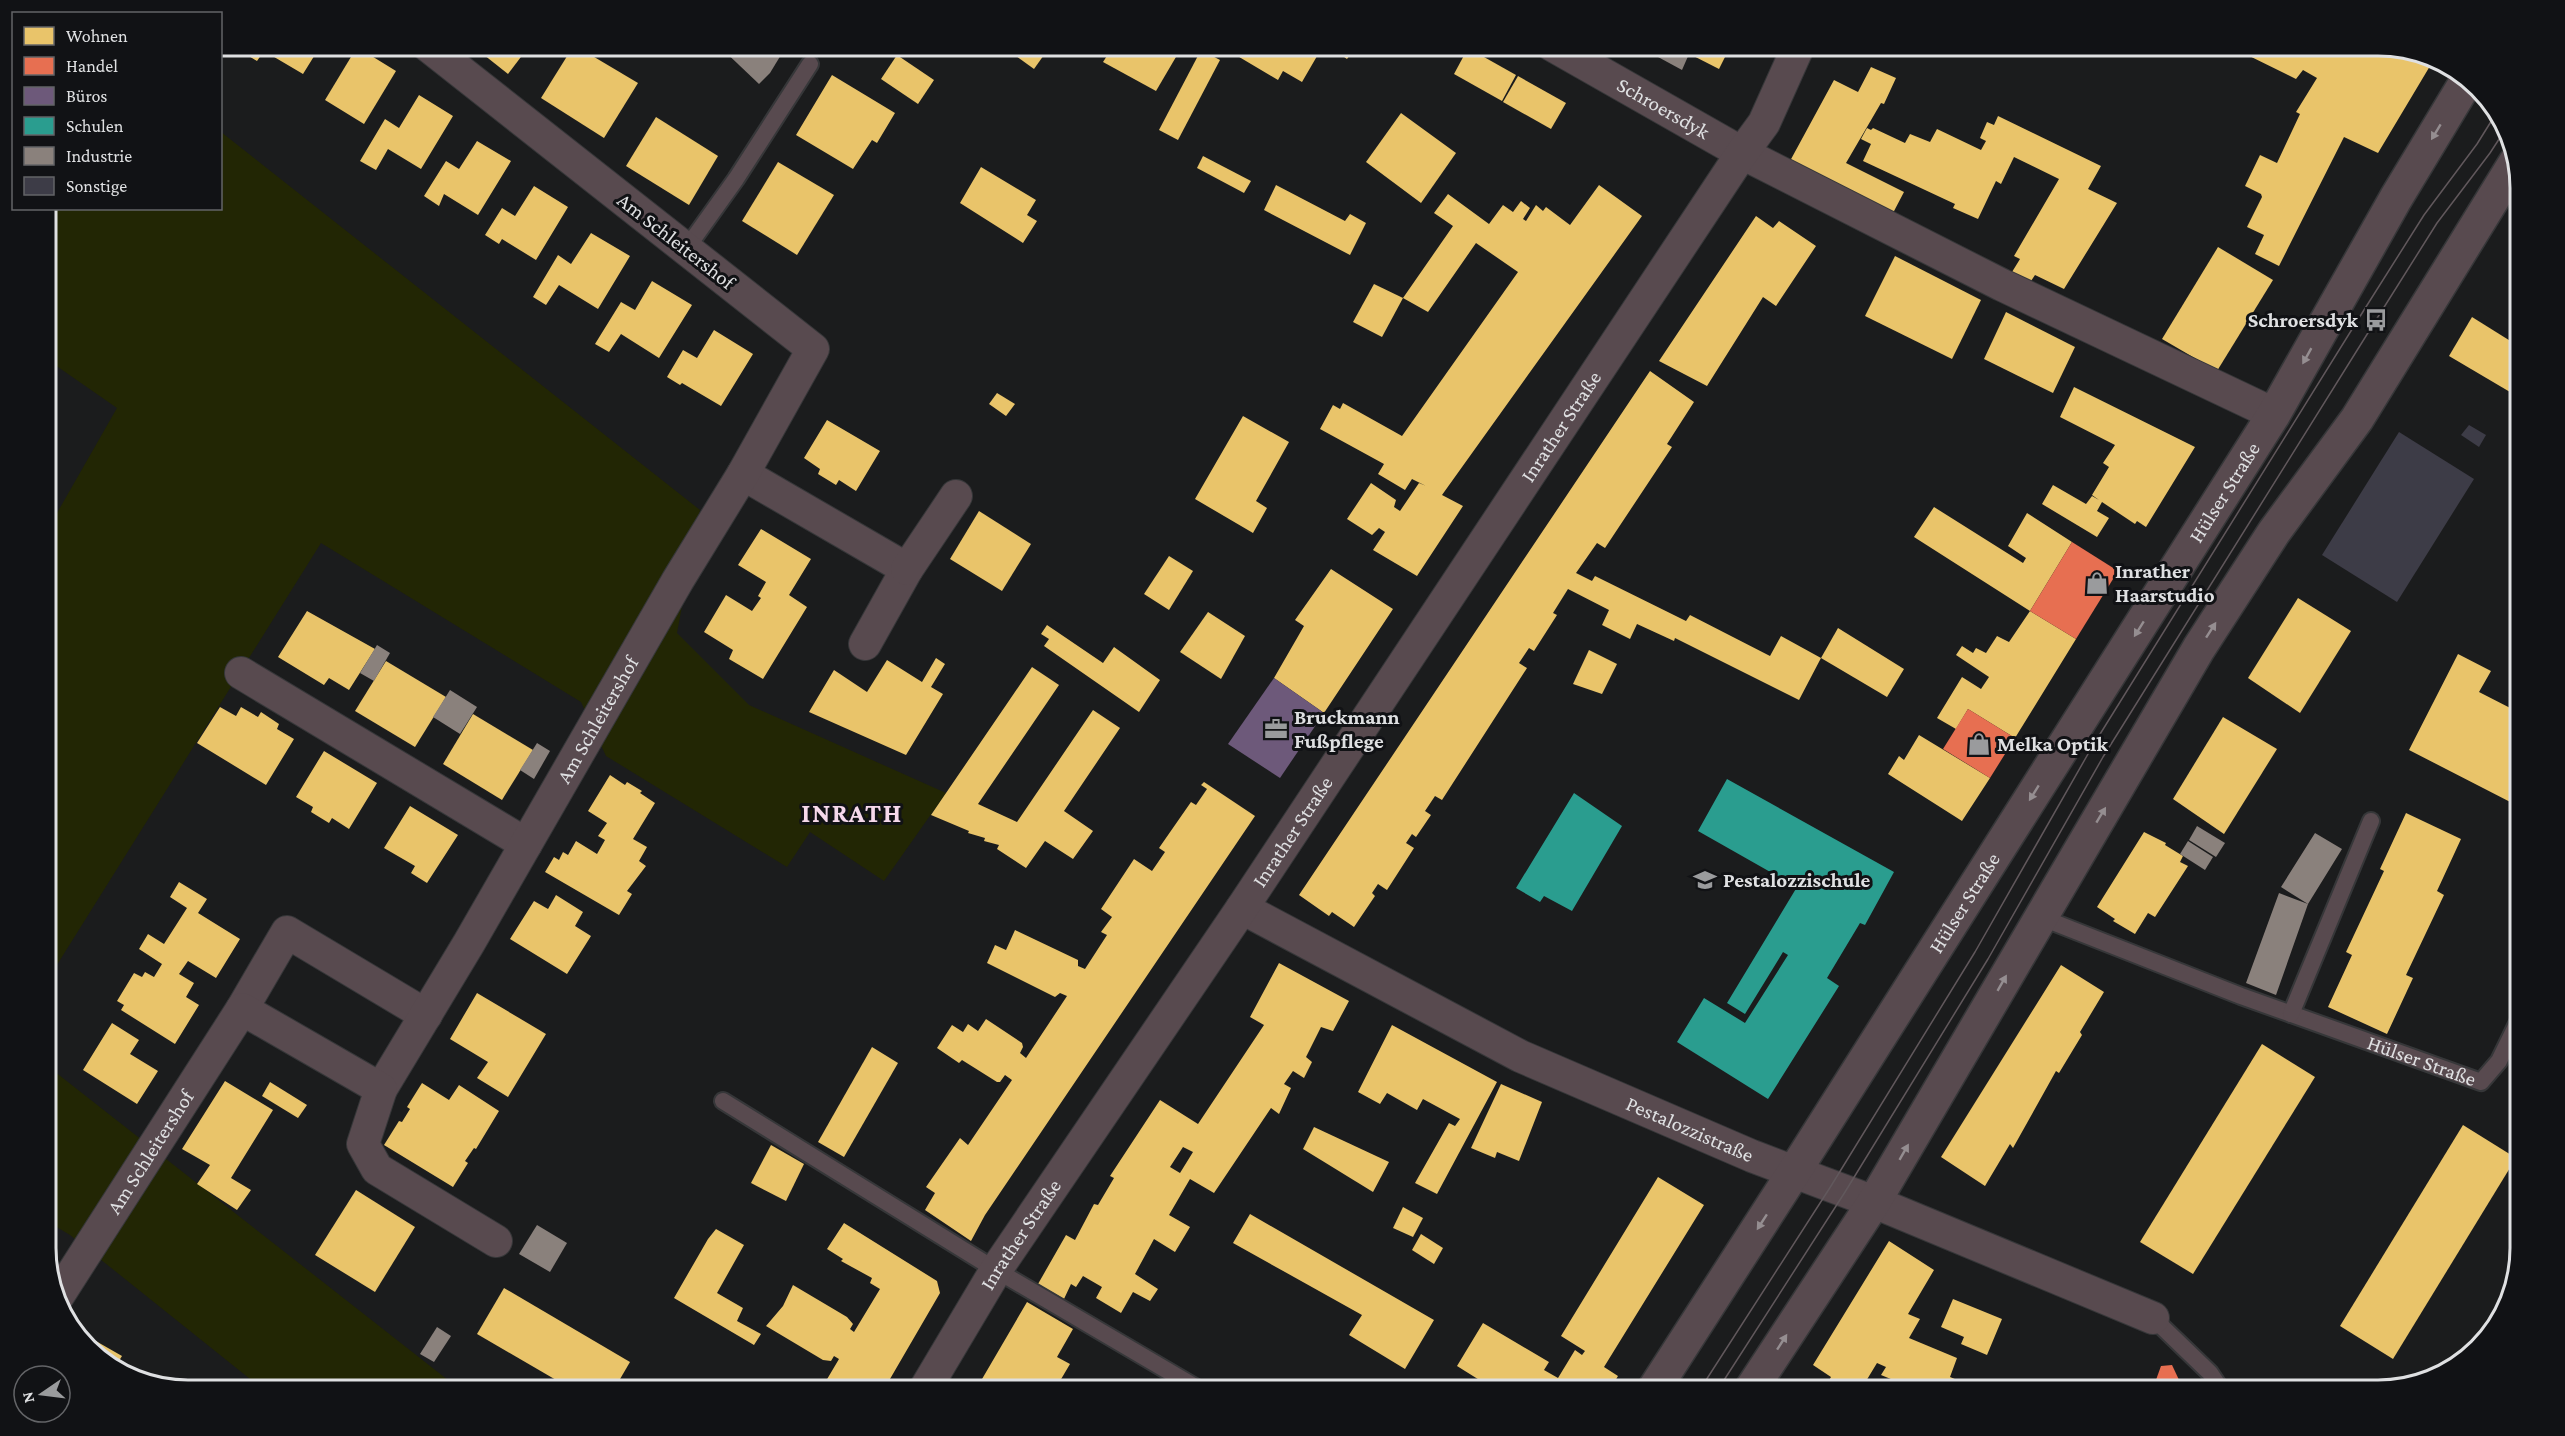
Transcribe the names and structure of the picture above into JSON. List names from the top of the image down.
{
  "streets": {
    "street": [
      "Schroersdyk",
      "Am Schleitershof",
      "Inrather Straße",
      "Hülser Straße",
      "Pestalozzistraße"
    ]
  },
  "crossings": [
    ["Schroersdyk", "Inrather Straße"],
    ["Inrather Straße", "Pestalozzistraße"],
    ["Hülser Straße", "Pestalozzistraße"]
  ],
  "districts": ["INRATH"],
  "places": {
    "bus stop": ["Schroersdyk"],
    "shop": ["Inrather Haarstudio", "Melka Optik"],
    "office": ["Bruckmann Fußpflege"],
    "school or university": ["Pestalozzischule"]
  },
  "legend": [
    "Wohnen",
    "Handel",
    "Büros",
    "Schulen",
    "Industrie",
    "Sonstige"
  ],
  "north": "left"
}
